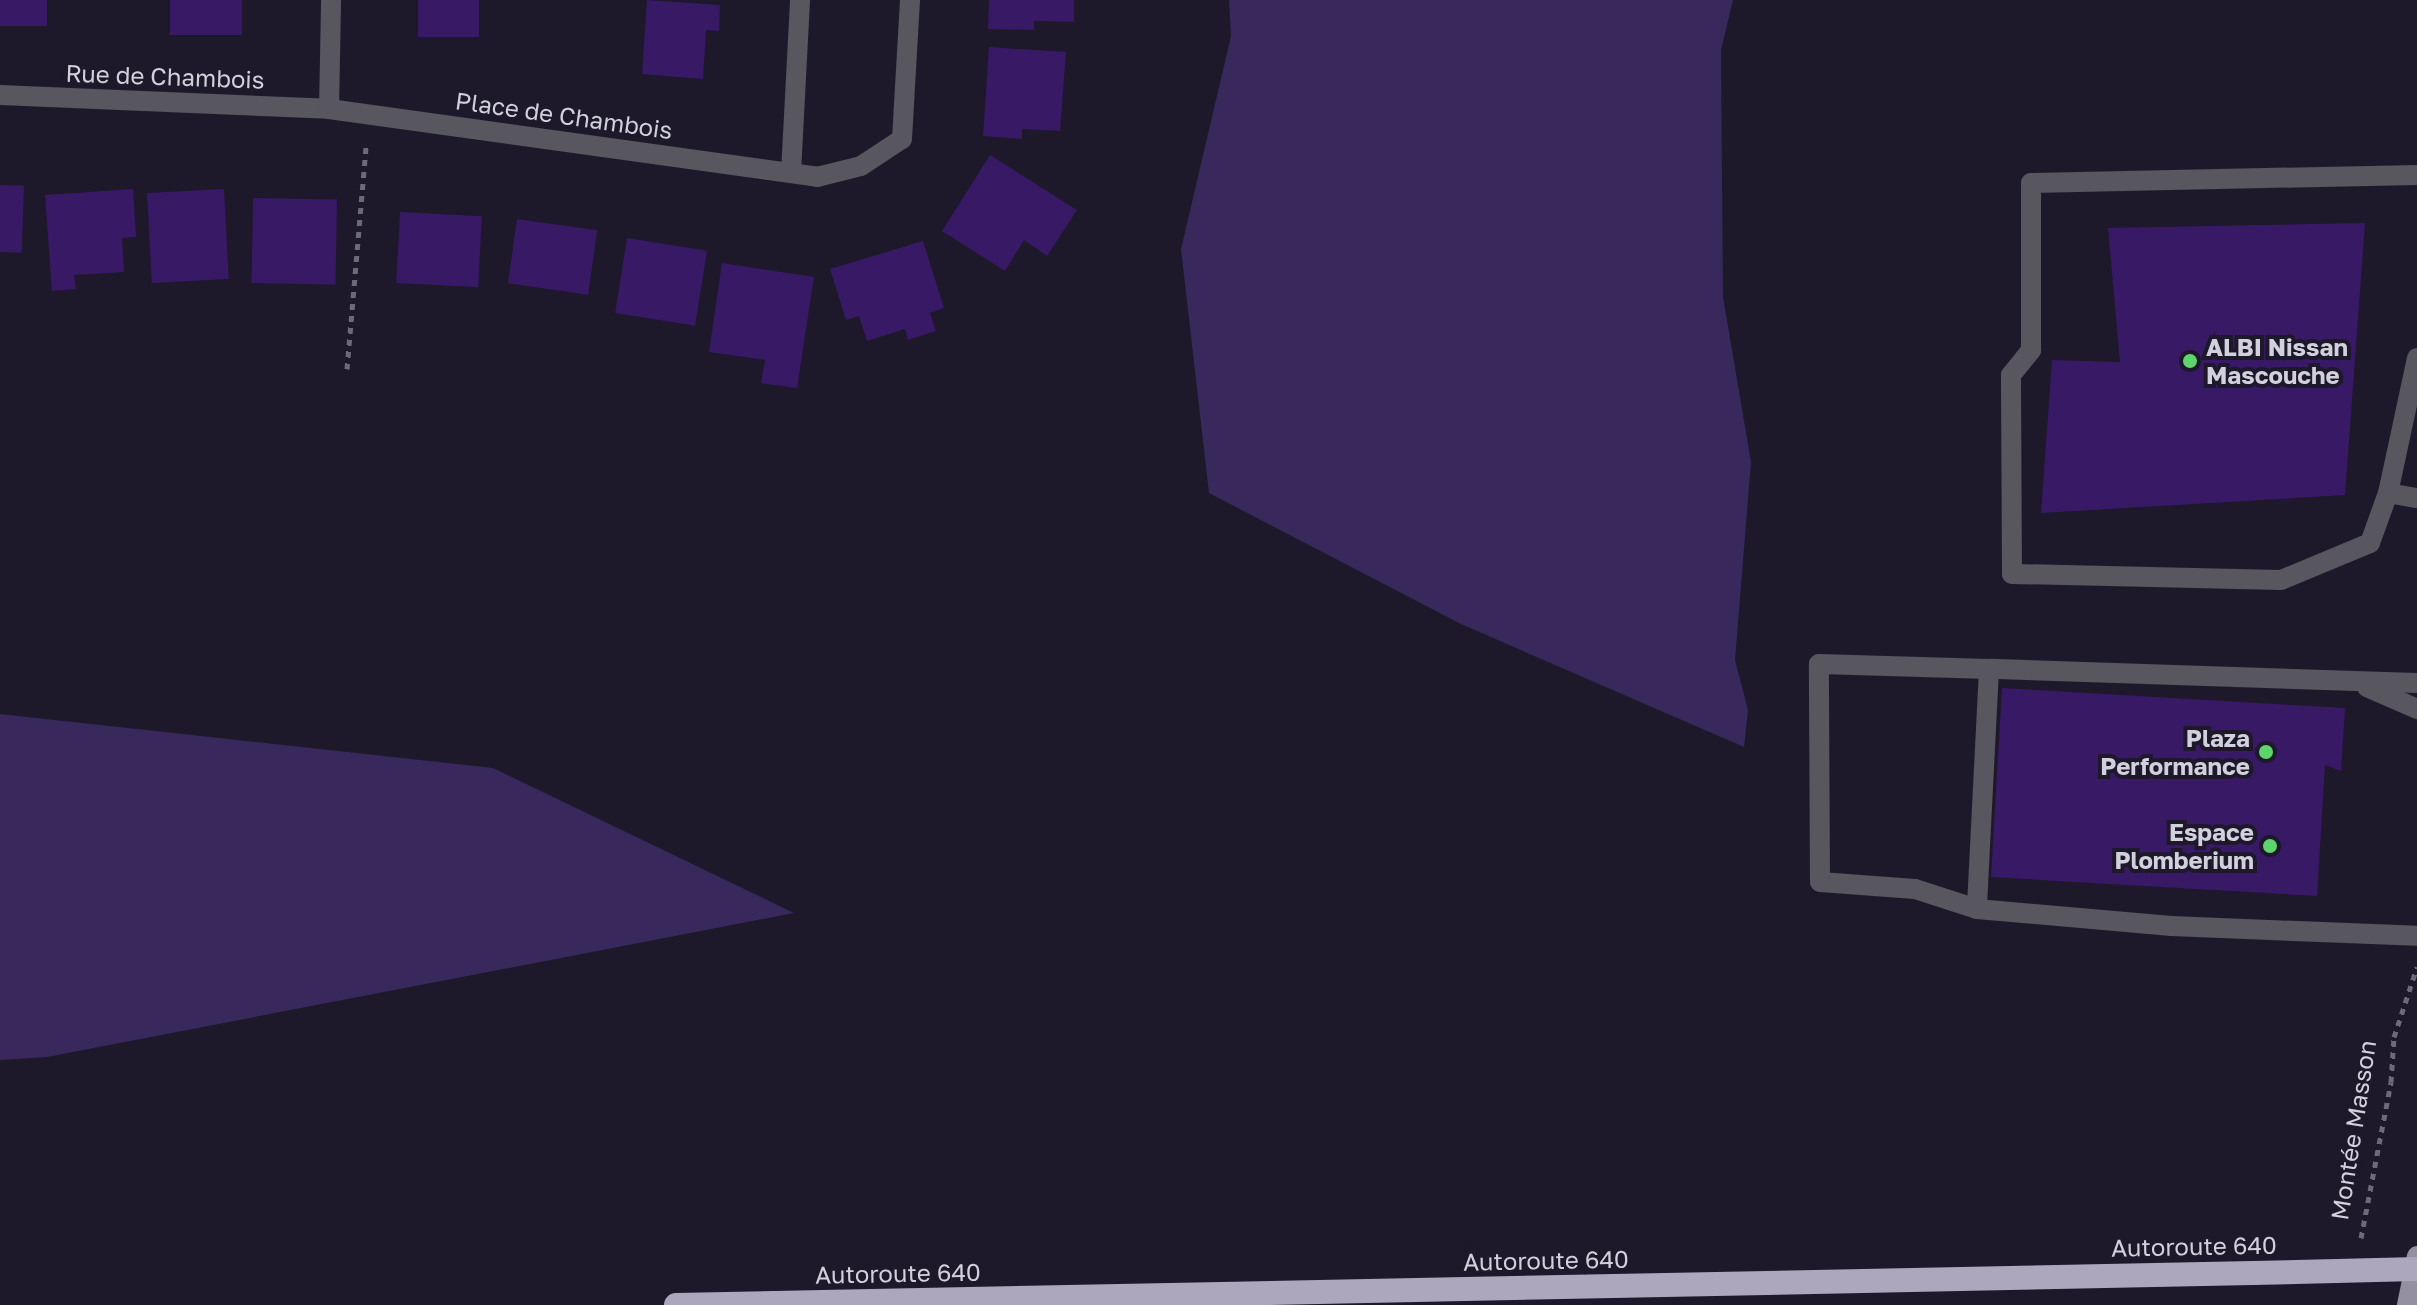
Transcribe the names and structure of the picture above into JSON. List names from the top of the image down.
{
  "streets": {
    "highway": ["Autoroute 640"],
    "street": ["Rue de Chambois", "Place de Chambois"],
    "path": ["Montée Masson"]
  },
  "crossings": [
    ["Rue de Chambois", "Place de Chambois"]
  ],
  "places": ["ALBI Nissan Mascouche", "Plaza Performance", "Espace Plomberium"]
}
